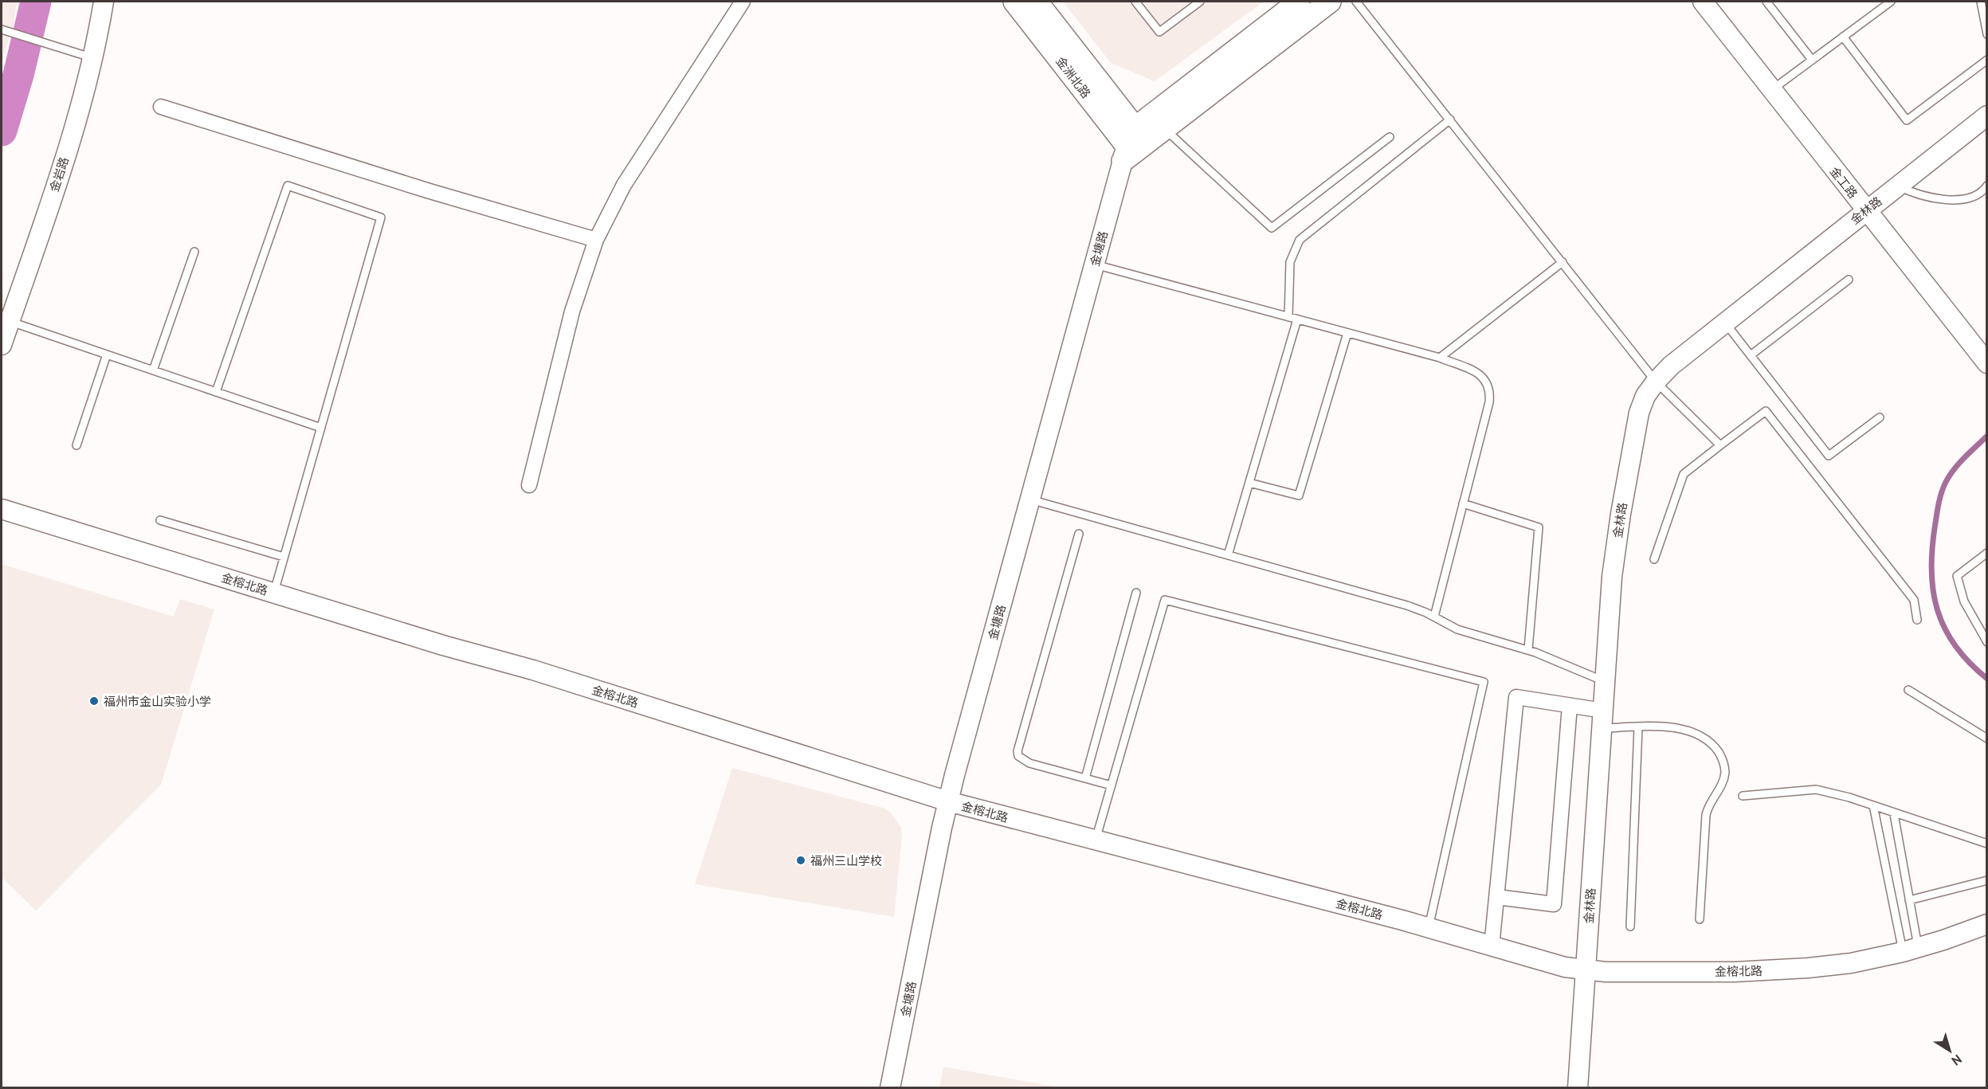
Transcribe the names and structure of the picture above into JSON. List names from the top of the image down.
{
  "streets": {
    "main road": ["金洲北路"],
    "street": [
      "金岩路",
      "金工路",
      "金林路",
      "金塘路",
      "金榕北路"
    ]
  },
  "crossings": [
    ["金洲北路", "金塘路"],
    ["金工路", "金林路"],
    ["金林路", "金榕北路"],
    ["金塘路", "金榕北路"]
  ],
  "places": ["福州市金山实验小学", "福州三山学校"],
  "north": "bottom right"
}
